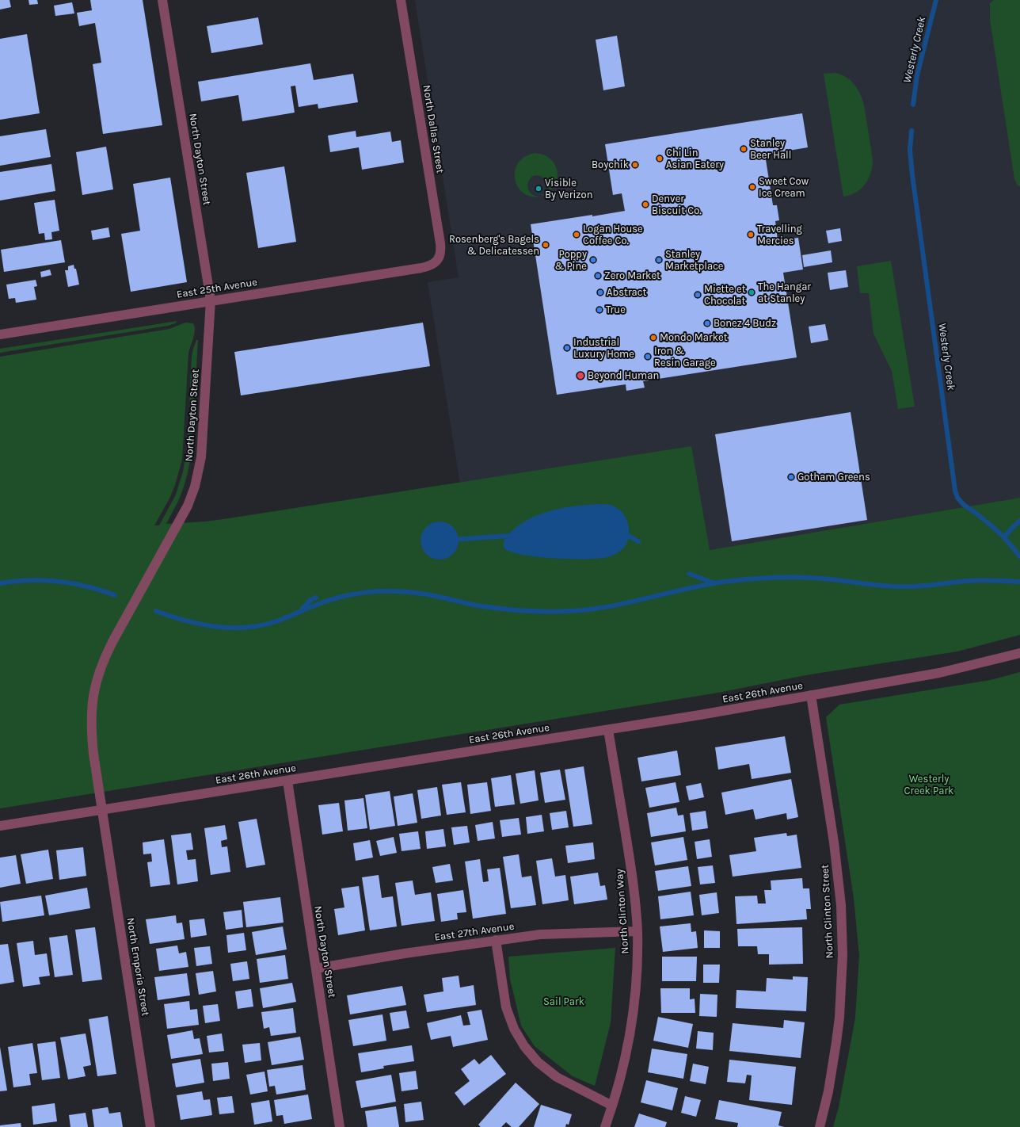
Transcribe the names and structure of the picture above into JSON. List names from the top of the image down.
{
  "streets": {
    "street": [
      "North Dallas Street",
      "North Dayton Street",
      "East 25th Avenue",
      "East 26th Avenue",
      "North Clinton Way",
      "North Clinton Street",
      "East 27th Avenue",
      "North Emporia Street"
    ]
  },
  "crossings": [
    ["North Dallas Street", "East 25th Avenue"],
    ["North Dayton Street", "East 25th Avenue"],
    ["North Dayton Street", "East 26th Avenue"],
    ["North Dayton Street", "East 27th Avenue"],
    ["North Dayton Street", "North Emporia Street"],
    ["East 26th Avenue", "North Clinton Way"],
    ["East 26th Avenue", "North Clinton Street"],
    ["East 26th Avenue", "North Emporia Street"],
    ["North Clinton Way", "East 27th Avenue"]
  ],
  "water": ["Westerly Creek"],
  "parks": ["Westerly Creek Park", "Sail Park"],
  "places": [
    "Stanley Beer Hall",
    "Chi Lin Asian Eatery",
    "Boychik",
    "Sweet Cow Ice Cream",
    "Visible By Verizon",
    "Denver Biscuit Co.",
    "Logan House Coffee Co.",
    "Travelling Mercies",
    "Rosenberg's Bagels & Delicatessen",
    "Poppy & Pine",
    "Stanley Marketplace",
    "Zero Market",
    "Abstract",
    "The Hangar at Stanley",
    "Miette et Chocolat",
    "True",
    "Bonez 4 Budz",
    "Mondo Market",
    "Industrial Luxury Home",
    "Iron & Resin Garage",
    "Beyond Human",
    "Gotham Greens"
  ]
}
